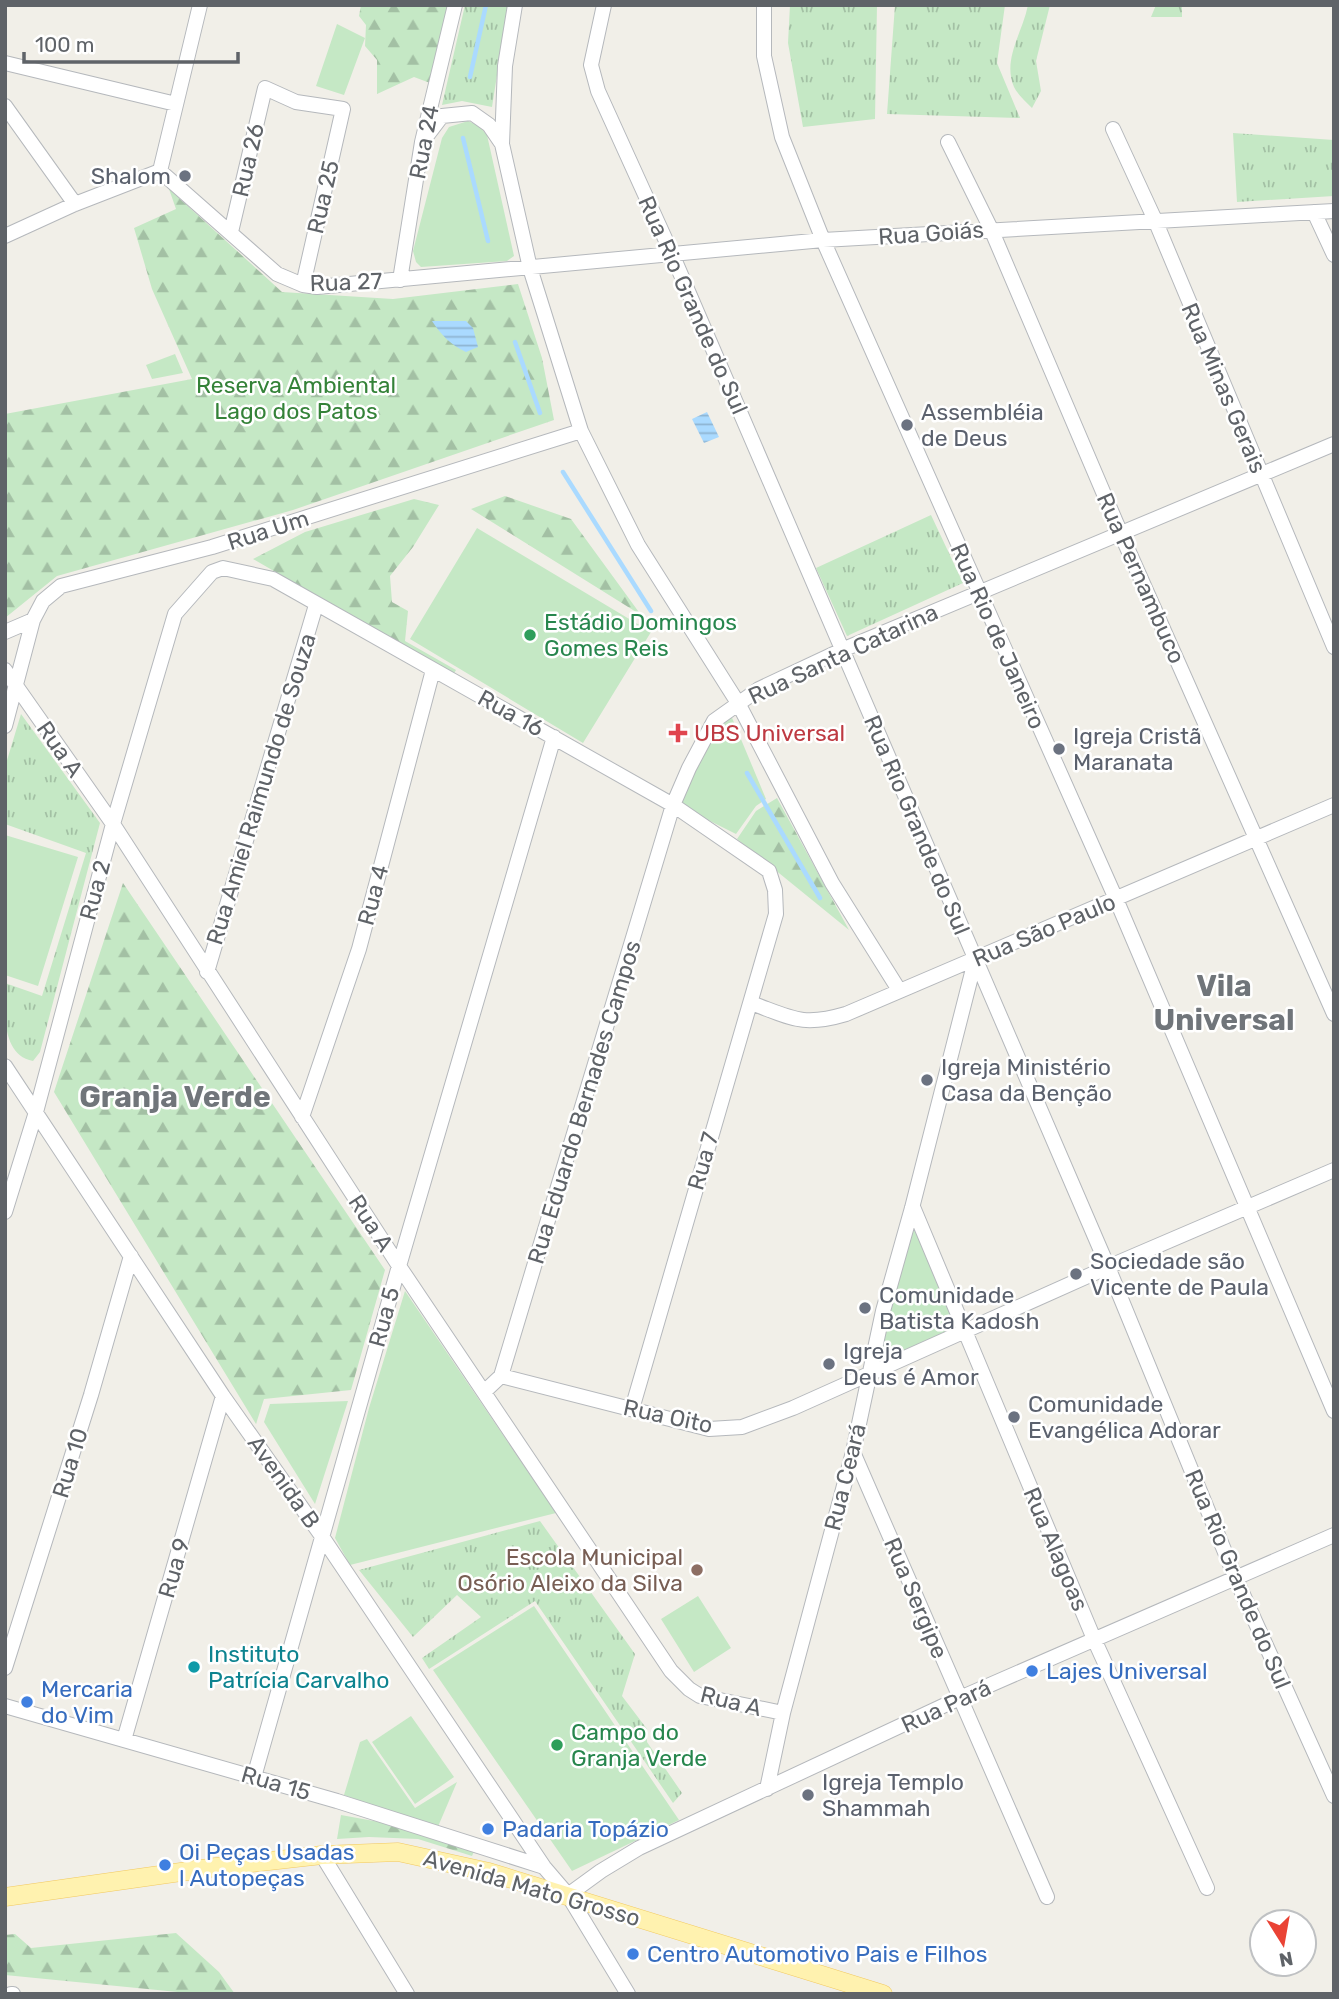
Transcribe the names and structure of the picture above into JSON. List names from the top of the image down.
{
  "streets": {
    "main road": ["Avenida Mato Grosso"],
    "street": [
      "Rua 24",
      "Rua 26",
      "Rua 25",
      "Rua Goiás",
      "Rua 27",
      "Rua Rio Grande do Sul",
      "Rua Minas Gerais",
      "Rua Um",
      "Rua Pernambuco",
      "Rua Rio de Janeiro",
      "Rua Santa Catarina",
      "Rua 16",
      "Rua A",
      "Rua Amiel Raimundo de Souza",
      "Rua 2",
      "Rua 4",
      "Rua São Paulo",
      "Rua Eduardo Bernades Campos",
      "Rua 7",
      "Rua 5",
      "Rua Oito",
      "Rua 10",
      "Rua Ceará",
      "Avenida B",
      "Rua Alagoas",
      "Rua 9",
      "Rua Sergipe",
      "Rua Pará",
      "Rua 15"
    ]
  },
  "crossings": [
    ["Rua 24", "Rua 27"],
    ["Rua 26", "Rua 25"],
    ["Rua 26", "Rua 27"],
    ["Rua 25", "Rua 27"],
    ["Rua Goiás", "Rua 27"],
    ["Rua Goiás", "Rua Rio Grande do Sul"],
    ["Rua Goiás", "Rua Minas Gerais"],
    ["Rua Goiás", "Rua Pernambuco"],
    ["Rua Goiás", "Rua Rio de Janeiro"],
    ["Rua Rio Grande do Sul", "Rua Santa Catarina"],
    ["Rua Rio Grande do Sul", "Rua São Paulo"],
    ["Rua Rio Grande do Sul", "Rua Oito"],
    ["Rua Rio Grande do Sul", "Rua Ceará"],
    ["Rua Rio Grande do Sul", "Rua Pará"],
    ["Rua Minas Gerais", "Rua Santa Catarina"],
    ["Rua Um", "Rua A"],
    ["Rua Pernambuco", "Rua Santa Catarina"],
    ["Rua Pernambuco", "Rua São Paulo"],
    ["Rua Rio de Janeiro", "Rua Santa Catarina"],
    ["Rua Rio de Janeiro", "Rua São Paulo"],
    ["Rua Rio de Janeiro", "Rua Oito"],
    ["Rua Santa Catarina", "Rua 16"],
    ["Rua Santa Catarina", "Rua Eduardo Bernades Campos"],
    ["Rua 16", "Rua Amiel Raimundo de Souza"],
    ["Rua 16", "Rua 2"],
    ["Rua 16", "Rua 4"],
    ["Rua 16", "Rua Eduardo Bernades Campos"],
    ["Rua 16", "Rua 7"],
    ["Rua 16", "Rua 5"],
    ["Rua A", "Rua Amiel Raimundo de Souza"],
    ["Rua A", "Rua 2"],
    ["Rua A", "Rua 4"],
    ["Rua A", "Rua 5"],
    ["Rua A", "Rua Ceará"],
    ["Rua 2", "Avenida B"],
    ["Rua São Paulo", "Rua 7"],
    ["Rua São Paulo", "Rua Ceará"],
    ["Rua Eduardo Bernades Campos", "Rua Oito"],
    ["Rua 7", "Rua Oito"],
    ["Rua 5", "Avenida B"],
    ["Rua 5", "Rua 15"],
    ["Rua Oito", "Rua Ceará"],
    ["Rua Oito", "Rua Alagoas"],
    ["Rua 10", "Avenida B"],
    ["Rua Ceará", "Rua Alagoas"],
    ["Rua Ceará", "Rua Sergipe"],
    ["Rua Ceará", "Rua Pará"],
    ["Avenida B", "Rua 9"],
    ["Avenida B", "Rua Pará"],
    ["Avenida B", "Rua 15"],
    ["Avenida B", "Avenida Mato Grosso"],
    ["Rua Alagoas", "Rua Pará"],
    ["Rua 9", "Rua 15"],
    ["Rua Sergipe", "Rua Pará"],
    ["Rua Pará", "Avenida Mato Grosso"]
  ],
  "districts": ["Vila Universal", "Granja Verde"],
  "parks": ["Reserva Ambiental Lago dos Patos"],
  "places": {
    "other": [
      "Shalom",
      "Assembléia de Deus",
      "Estádio Domingos Gomes Reis",
      "Igreja Cristã Maranata",
      "Igreja Ministério Casa da Benção",
      "Sociedade são Vicente de Paula",
      "Comunidade Batista Kadosh",
      "Igreja Deus é Amor",
      "Comunidade Evangélica Adorar",
      "Escola Municipal Osório Aleixo da Silva",
      "Instituto Patrícia Carvalho",
      "Lajes Universal",
      "Mercaria do Vim",
      "Campo do Granja Verde",
      "Igreja Templo Shammah",
      "Padaria Topázio",
      "Oi Peças Usadas l Autopeças",
      "Centro Automotivo Pais e Filhos"
    ],
    "health": ["UBS Universal"]
  },
  "scale_bar": "100 m",
  "north": "bottom"
}
